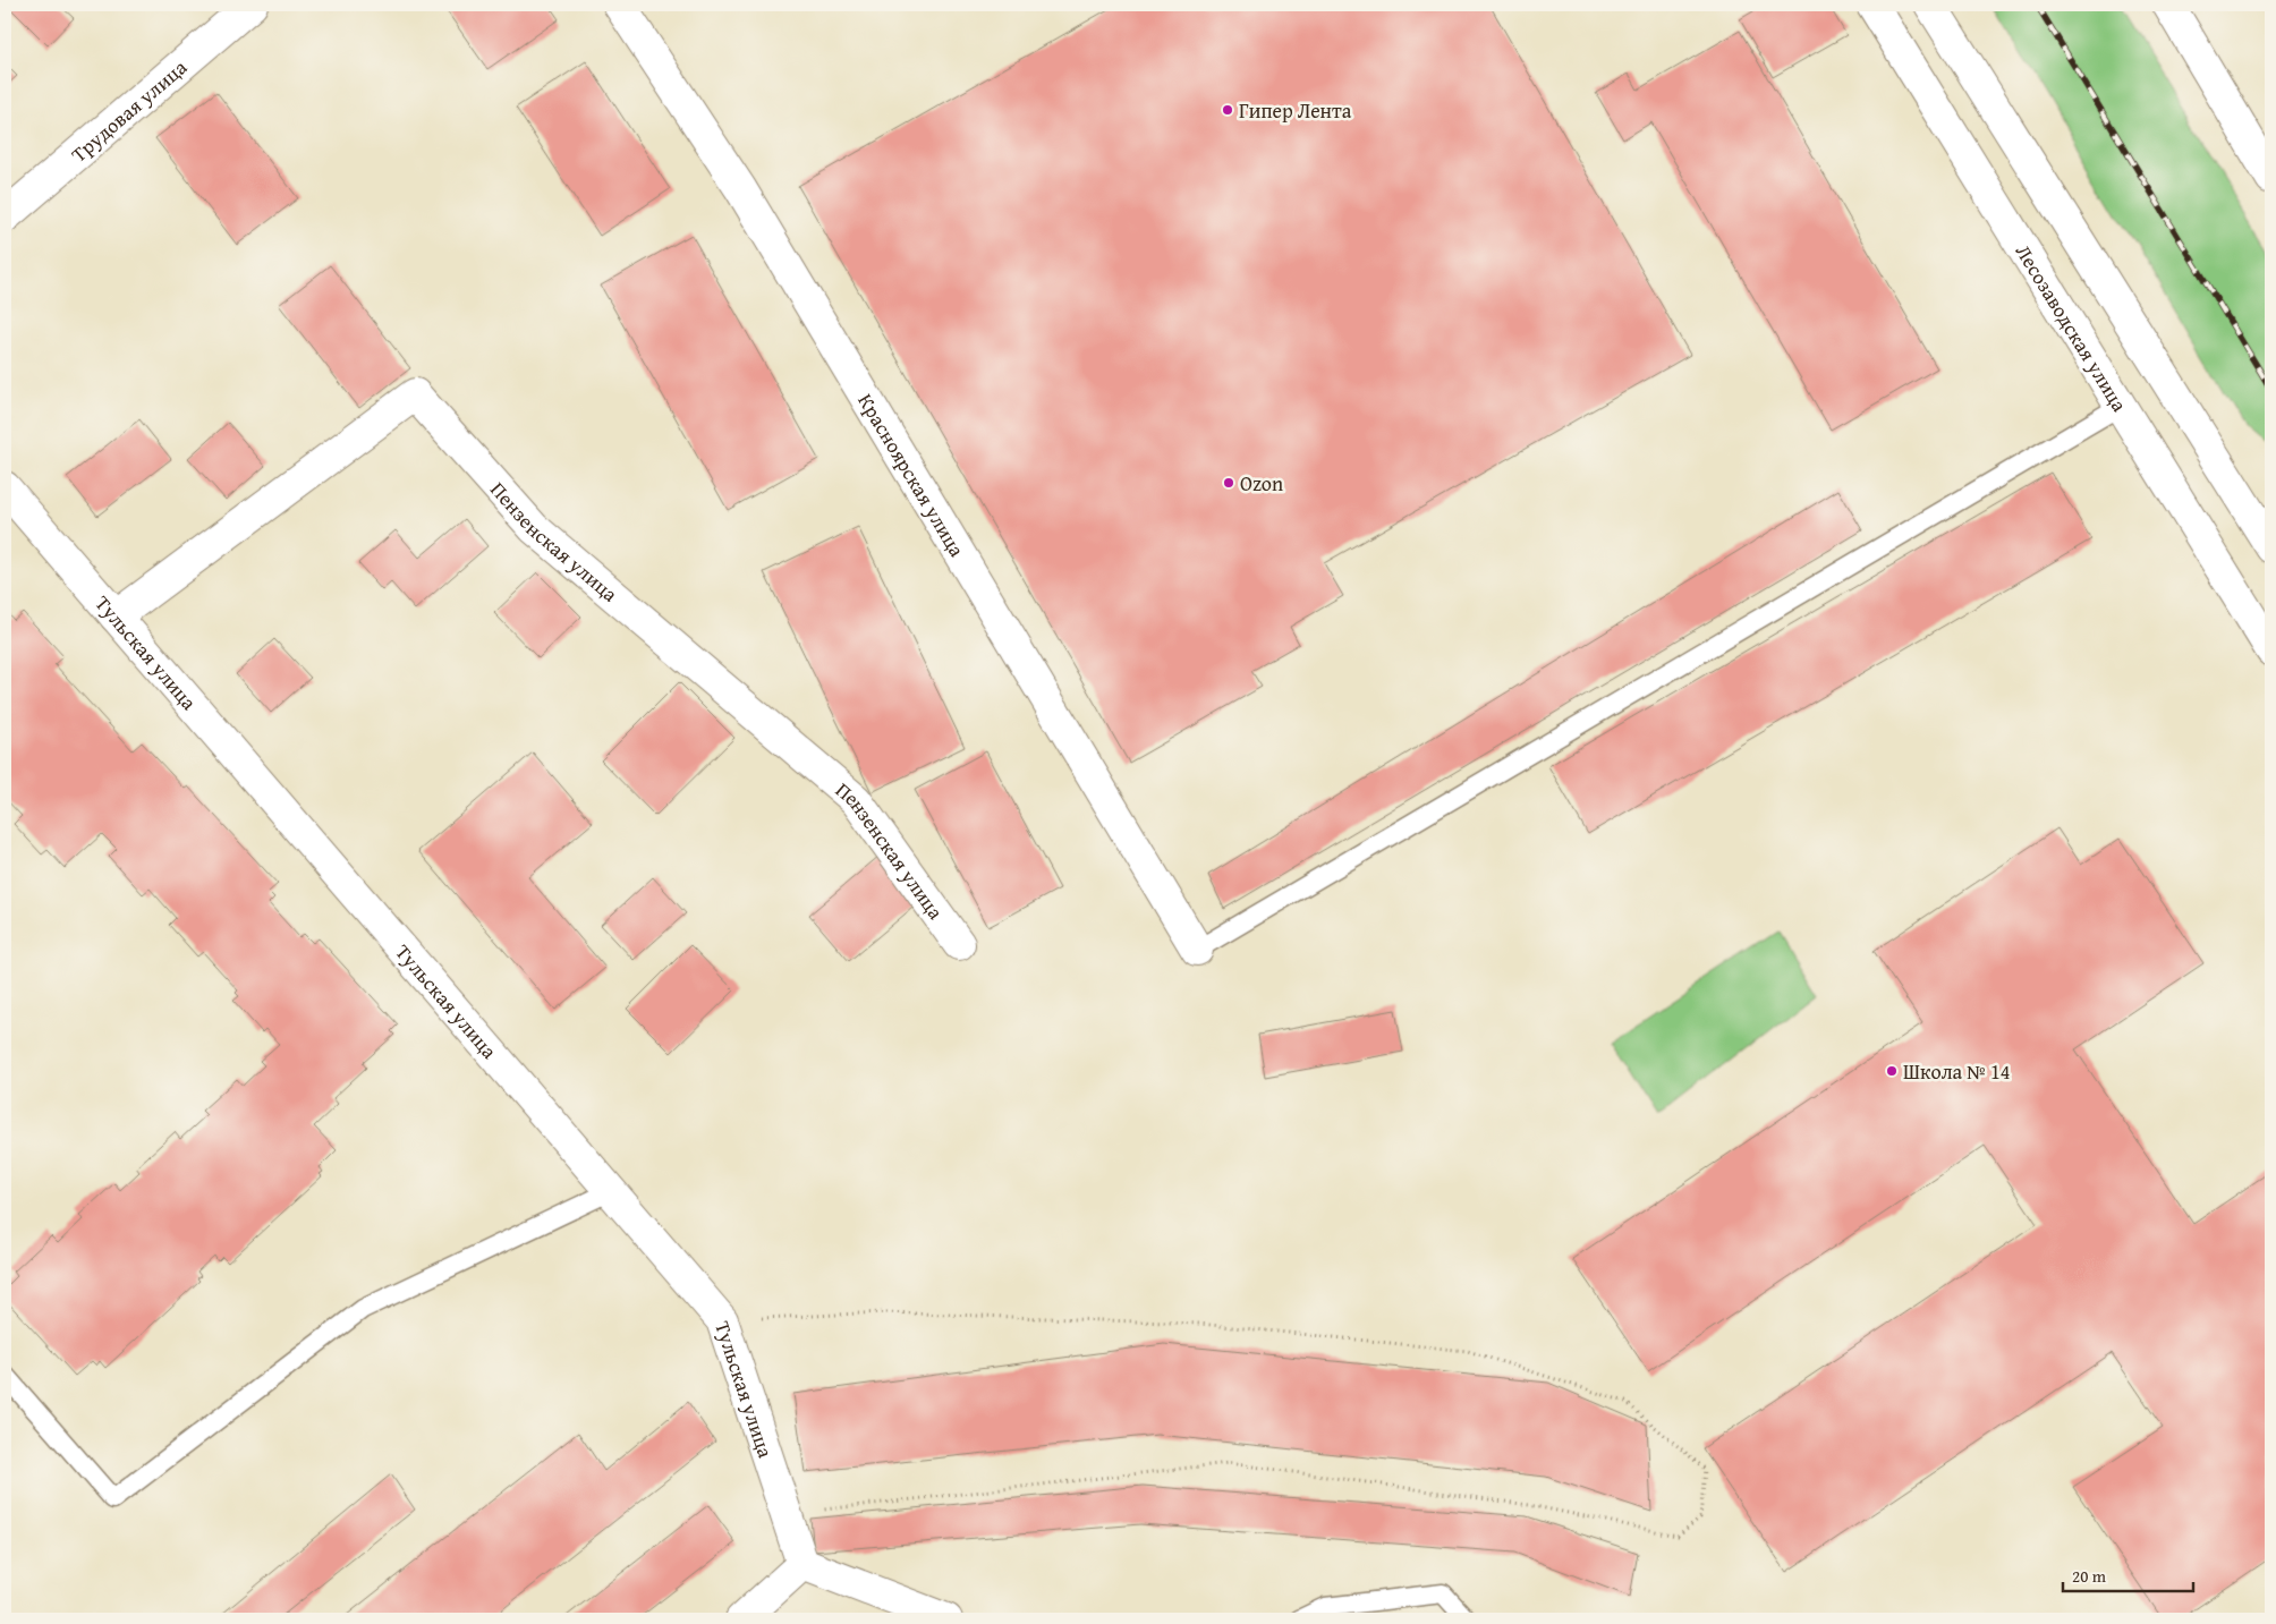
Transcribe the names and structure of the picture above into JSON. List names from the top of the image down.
{
  "streets": {
    "street": [
      "Трудовая улица",
      "Лесозаводская улица",
      "Красноярская улица",
      "Пензенская улица",
      "Тульская улица"
    ]
  },
  "crossings": [
    ["Пензенская улица", "Тульская улица"]
  ],
  "places": ["Гипер Лента", "Ozon", "Школа № 14"],
  "scale_bar": "20 m"
}
